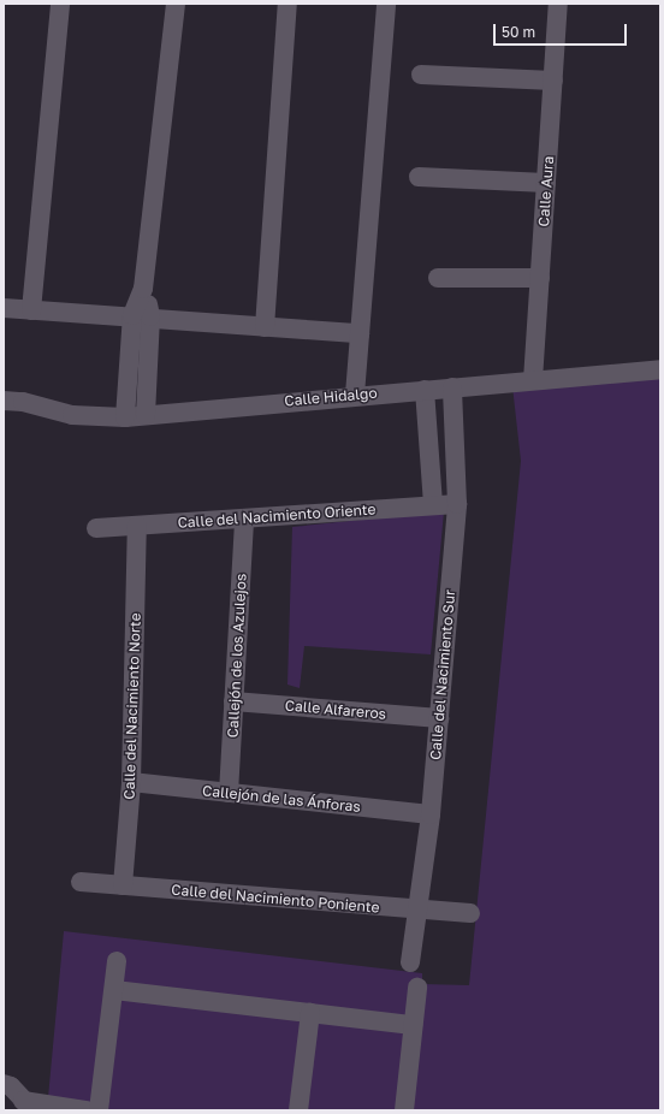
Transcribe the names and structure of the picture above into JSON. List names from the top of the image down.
{
  "streets": {
    "street": [
      "Calle Aura",
      "Calle Hidalgo",
      "Calle del Nacimiento Oriente",
      "Callejón de los Azulejos",
      "Calle del Nacimiento Sur",
      "Calle del Nacimiento Norte",
      "Calle Alfareros",
      "Callejón de las Ánforas",
      "Calle del Nacimiento Poniente"
    ]
  },
  "crossings": [
    ["Calle Aura", "Calle Hidalgo"],
    ["Calle Hidalgo", "Calle del Nacimiento Sur"],
    ["Calle del Nacimiento Oriente", "Callejón de los Azulejos"],
    ["Calle del Nacimiento Oriente", "Calle del Nacimiento Sur"],
    ["Calle del Nacimiento Oriente", "Calle del Nacimiento Norte"],
    ["Callejón de los Azulejos", "Calle Alfareros"],
    ["Callejón de los Azulejos", "Callejón de las Ánforas"],
    ["Calle del Nacimiento Sur", "Calle Alfareros"],
    ["Calle del Nacimiento Sur", "Callejón de las Ánforas"],
    ["Calle del Nacimiento Sur", "Calle del Nacimiento Poniente"],
    ["Calle del Nacimiento Norte", "Callejón de las Ánforas"],
    ["Calle del Nacimiento Norte", "Calle del Nacimiento Poniente"]
  ],
  "scale_bar": "50 m"
}
